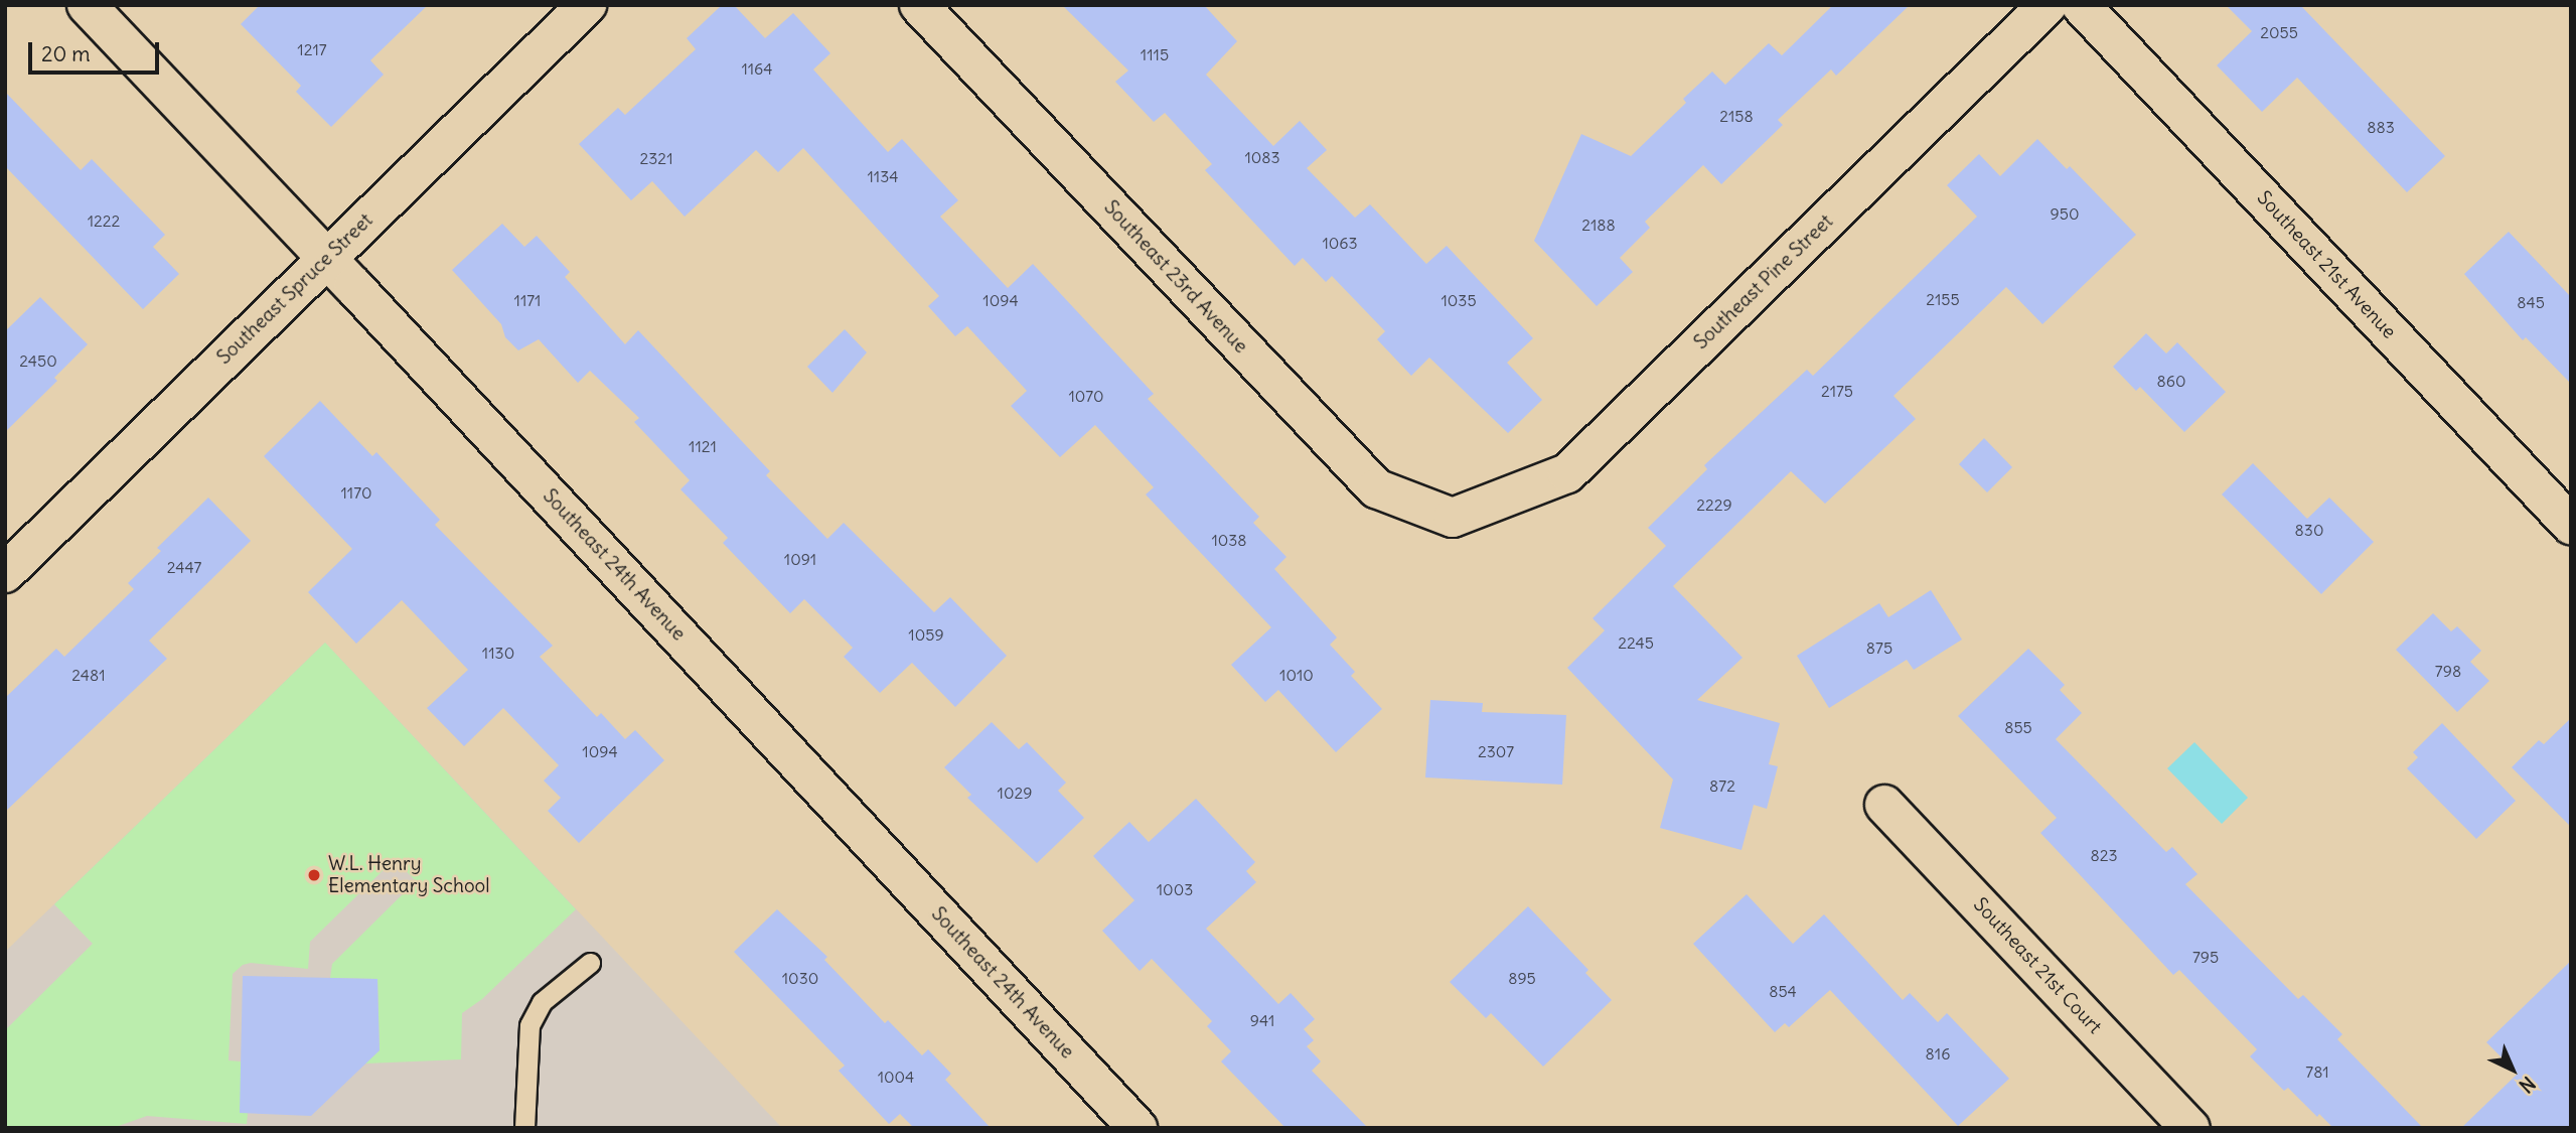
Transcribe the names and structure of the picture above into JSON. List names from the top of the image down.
{
  "streets": {
    "street": [
      "Southeast 21st Avenue",
      "Southeast 23rd Avenue",
      "Southeast Pine Street",
      "Southeast Spruce Street",
      "Southeast 24th Avenue",
      "Southeast 21st Court"
    ]
  },
  "crossings": [
    ["Southeast 23rd Avenue", "Southeast Pine Street"],
    ["Southeast Spruce Street", "Southeast 24th Avenue"]
  ],
  "places": ["W.L. Henry Elementary School"],
  "house_numbers": [
    "2055",
    "1217",
    "1115",
    "1164",
    "2158",
    "883",
    "1083",
    "2321",
    "1134",
    "950",
    "1222",
    "2188",
    "1063",
    "2155",
    "1171",
    "1094",
    "1035",
    "845",
    "2450",
    "860",
    "2175",
    "1070",
    "1121",
    "1170",
    "2229",
    "830",
    "1038",
    "1091",
    "2447",
    "1059",
    "2245",
    "875",
    "1130",
    "798",
    "2481",
    "1010",
    "855",
    "1094",
    "2307",
    "872",
    "1029",
    "823",
    "1003",
    "795",
    "1030",
    "895",
    "854",
    "941",
    "816",
    "781",
    "1004"
  ],
  "scale_bar": "20 m",
  "north": "bottom right"
}
